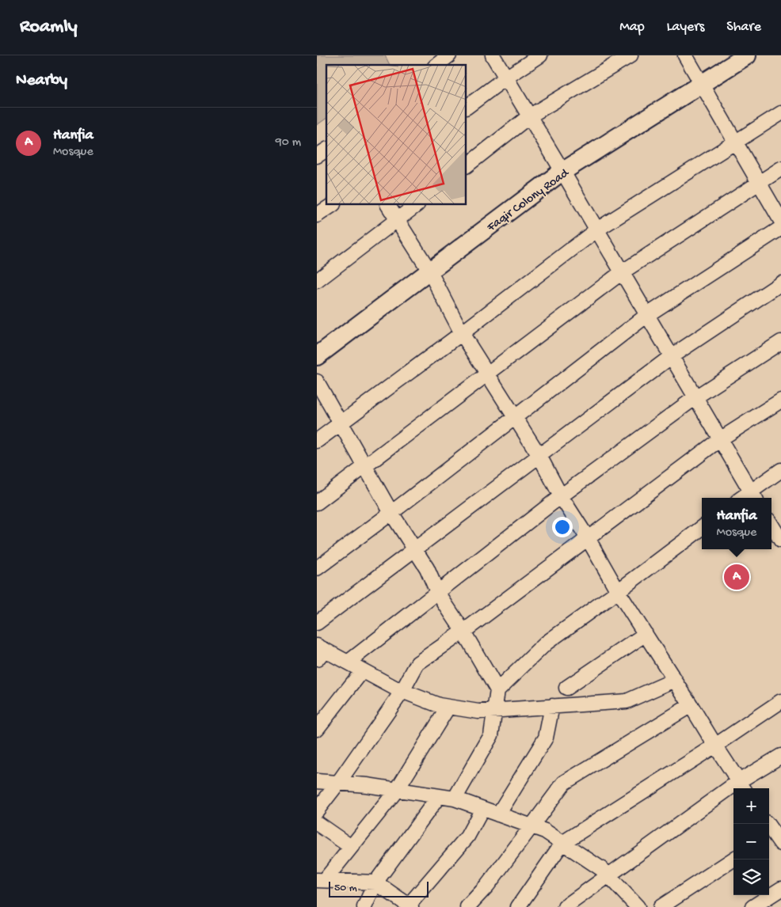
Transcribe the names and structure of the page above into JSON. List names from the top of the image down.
{
  "streets": {
    "main road": ["Faqir Colony Road"]
  },
  "scale_bar": "50 m",
  "page": {
    "header": "Roamly",
    "nav": ["Map", "Layers", "Share"],
    "heading": "Nearby",
    "list": [
      {
        "mark": "A",
        "name": "Hanfia",
        "note": "Mosque",
        "value": "90 m"
      }
    ],
    "popup": ["Hanfia", "Mosque"],
    "pins": "A",
    "map_buttons": ["+", "−"],
    "scale": "50 m"
  }
}
